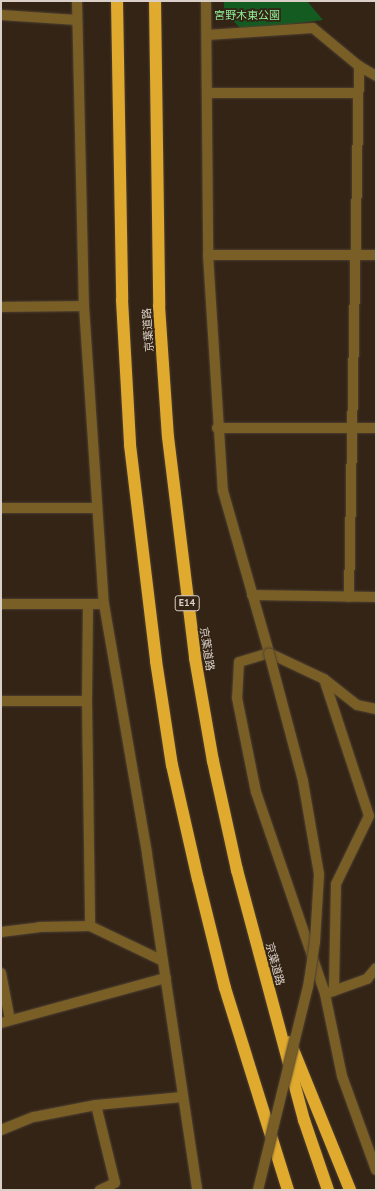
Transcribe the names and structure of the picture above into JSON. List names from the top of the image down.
{
  "streets": {
    "highway": ["京葉道路", "E14"]
  },
  "parks": ["宮野木東公園"]
}
